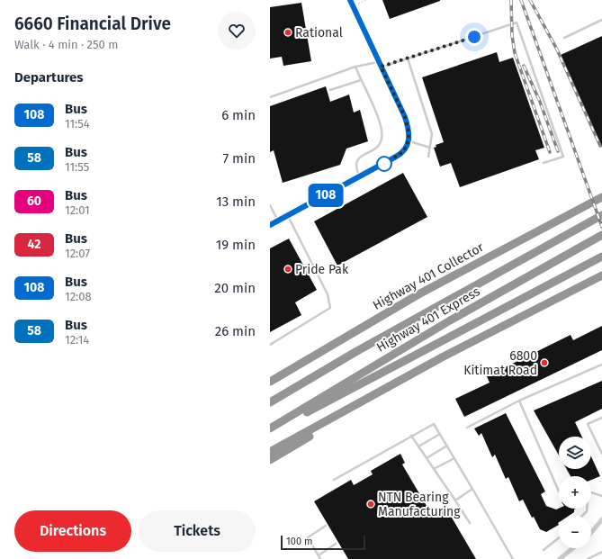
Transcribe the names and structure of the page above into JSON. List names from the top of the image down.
{
  "streets": {
    "highway": ["Highway 401 Collector", "Highway 401 Express"]
  },
  "places": [
    "Rational",
    "Pride Pak",
    "6800 Kitimat Road",
    "NTN Bearing Manufacturing"
  ],
  "lines": ["bus line 108"],
  "scale_bar": "100 m",
  "page": {
    "heading": [
      ["6660 Financial Drive", "Walk · 4 min · 250 m"],
      "Departures"
    ],
    "on_map": "108",
    "list": [
      {
        "mark": "108",
        "name": "Bus",
        "note": "11:54",
        "value": "6 min"
      },
      {
        "mark": "58",
        "name": "Bus",
        "note": "11:55",
        "value": "7 min"
      },
      {
        "mark": "60",
        "name": "Bus",
        "note": "12:01",
        "value": "13 min"
      },
      {
        "mark": "42",
        "name": "Bus",
        "note": "12:07",
        "value": "19 min"
      },
      {
        "mark": "108",
        "name": "Bus",
        "note": "12:08",
        "value": "20 min"
      },
      {
        "mark": "58",
        "name": "Bus",
        "note": "12:14",
        "value": "26 min"
      }
    ],
    "map_buttons": ["+", "−"],
    "buttons": ["Directions", "Tickets"],
    "scale": "100 m"
  }
}
